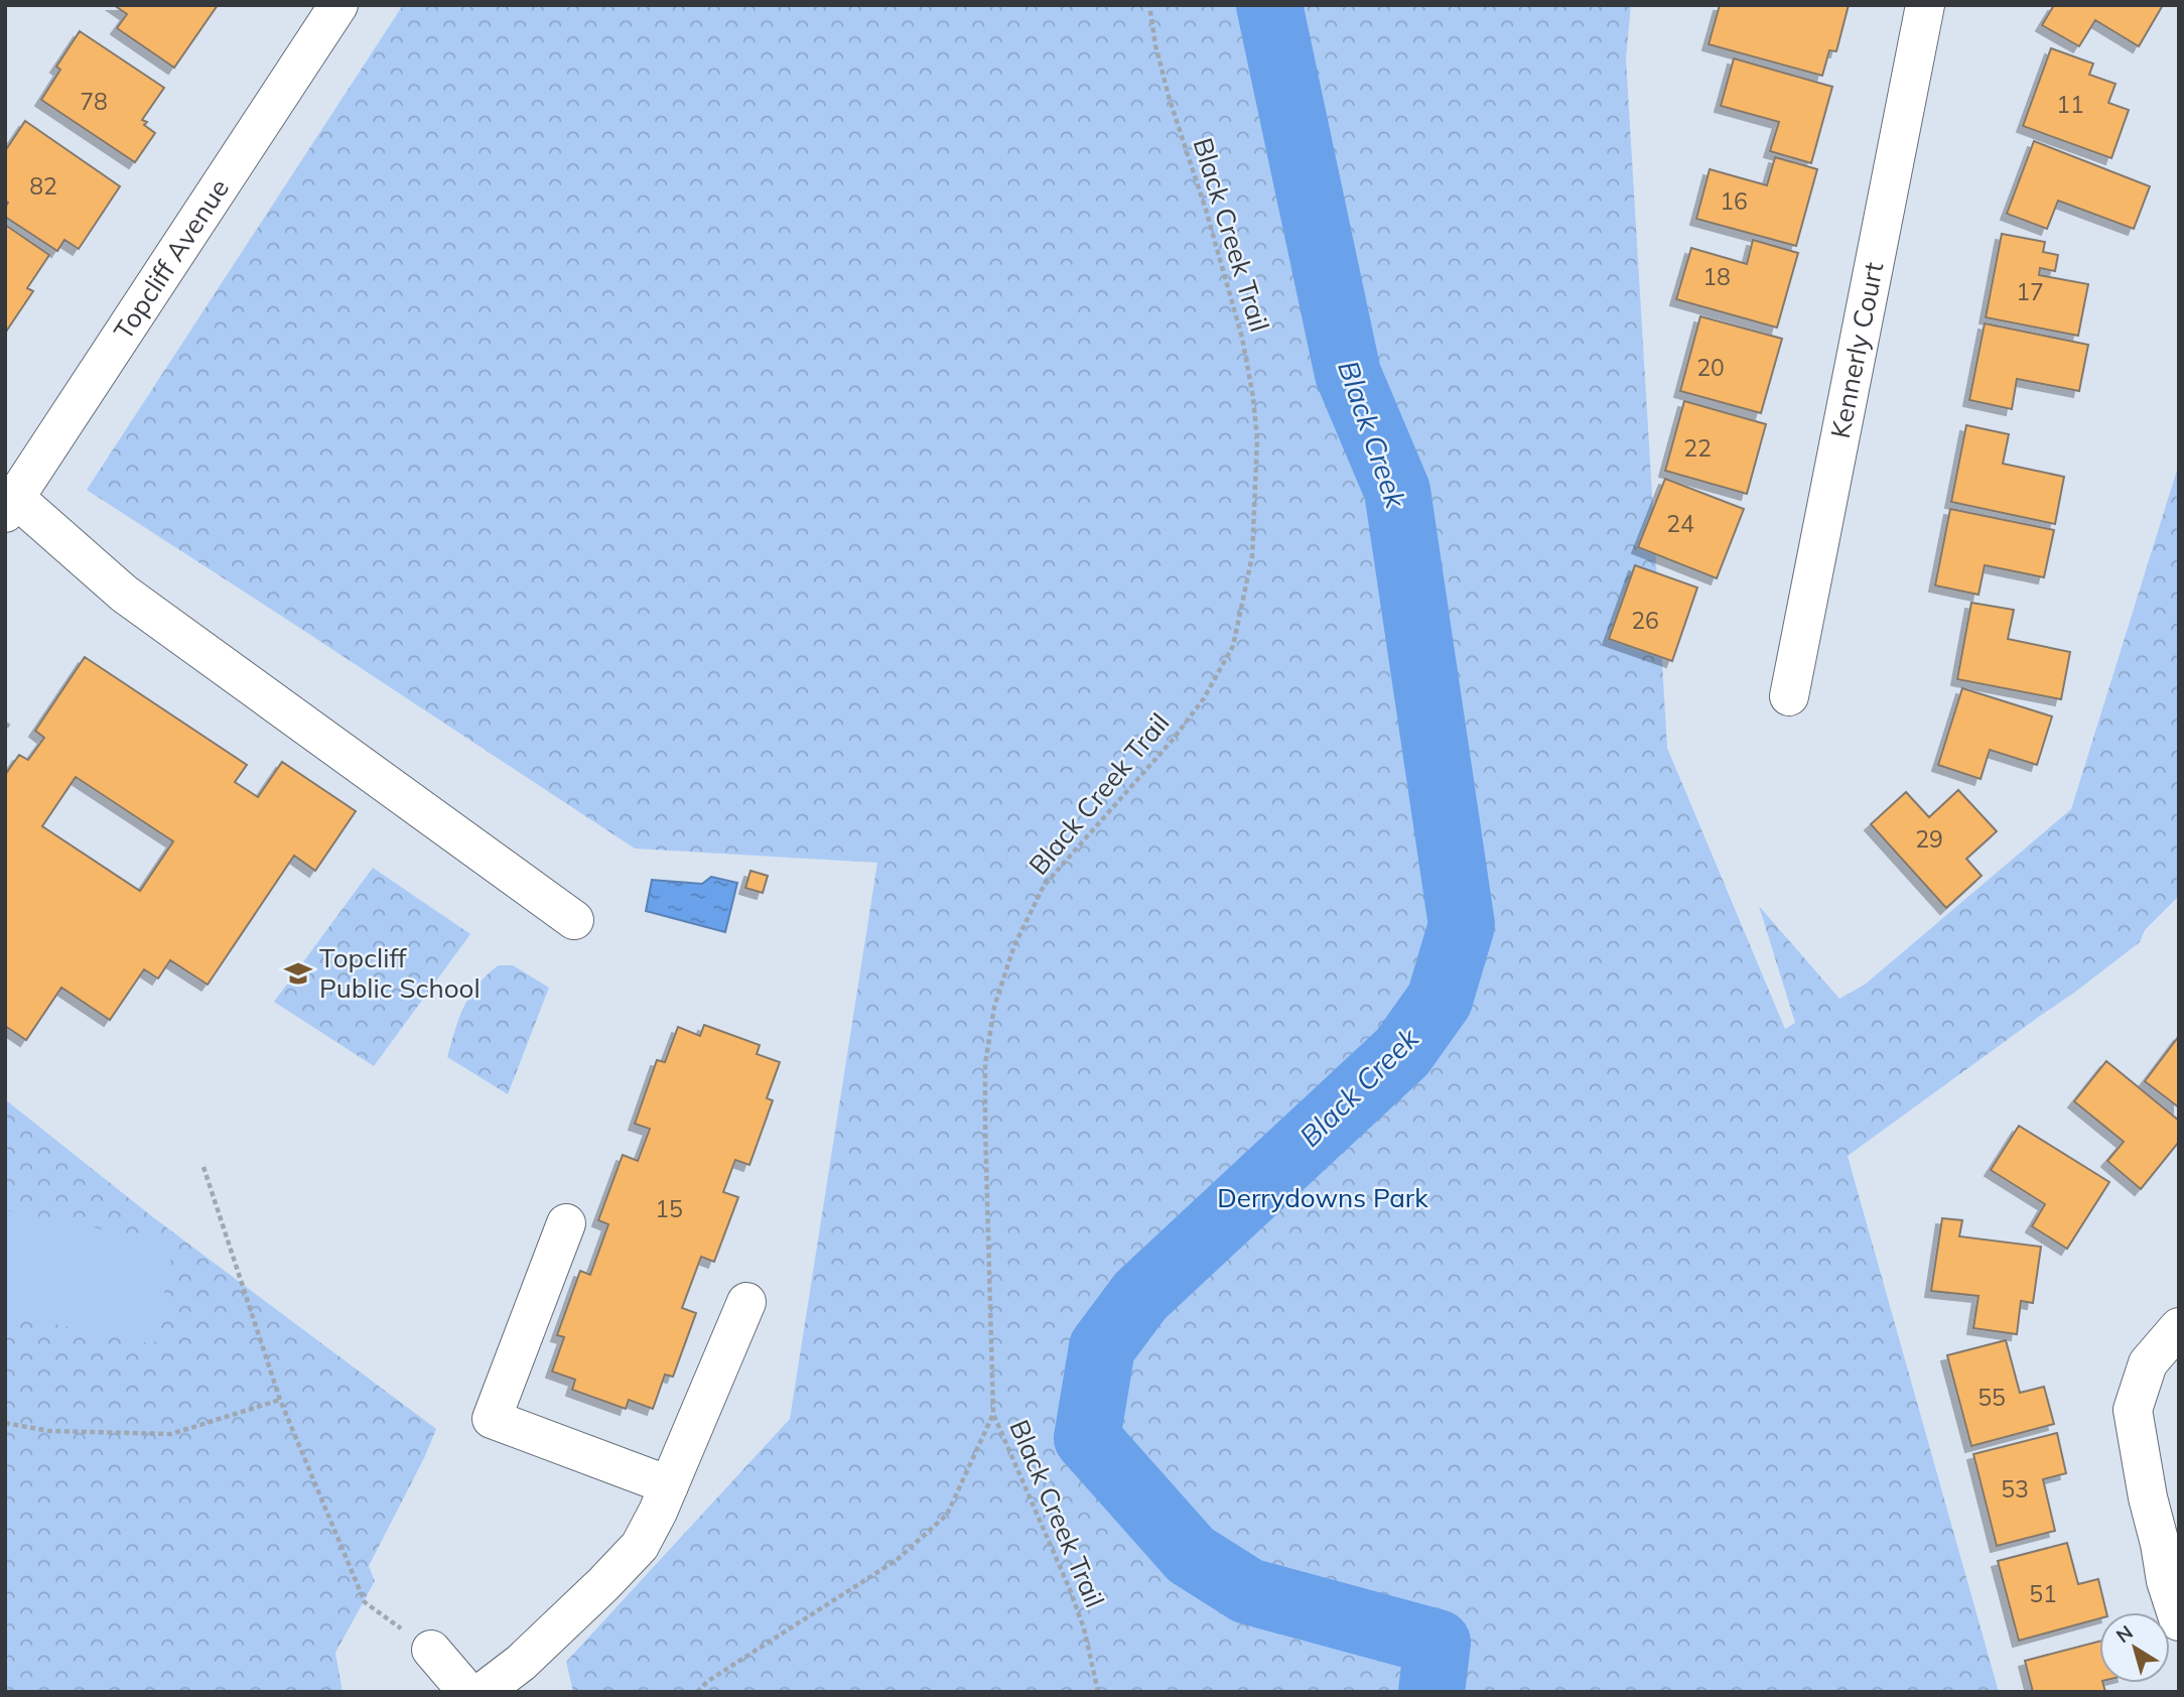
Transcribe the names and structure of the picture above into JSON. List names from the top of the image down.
{
  "streets": {
    "street": ["Topcliff Avenue", "Kennerly Court"],
    "path": ["Black Creek Trail"]
  },
  "water": ["Black Creek"],
  "parks": ["Derrydowns Park"],
  "places": {
    "school or university": ["Topcliff Public School"]
  },
  "house_numbers": [
    "78",
    "11",
    "82",
    "16",
    "18",
    "17",
    "20",
    "22",
    "24",
    "26",
    "29",
    "15",
    "55",
    "53",
    "51"
  ],
  "north": "top left"
}
